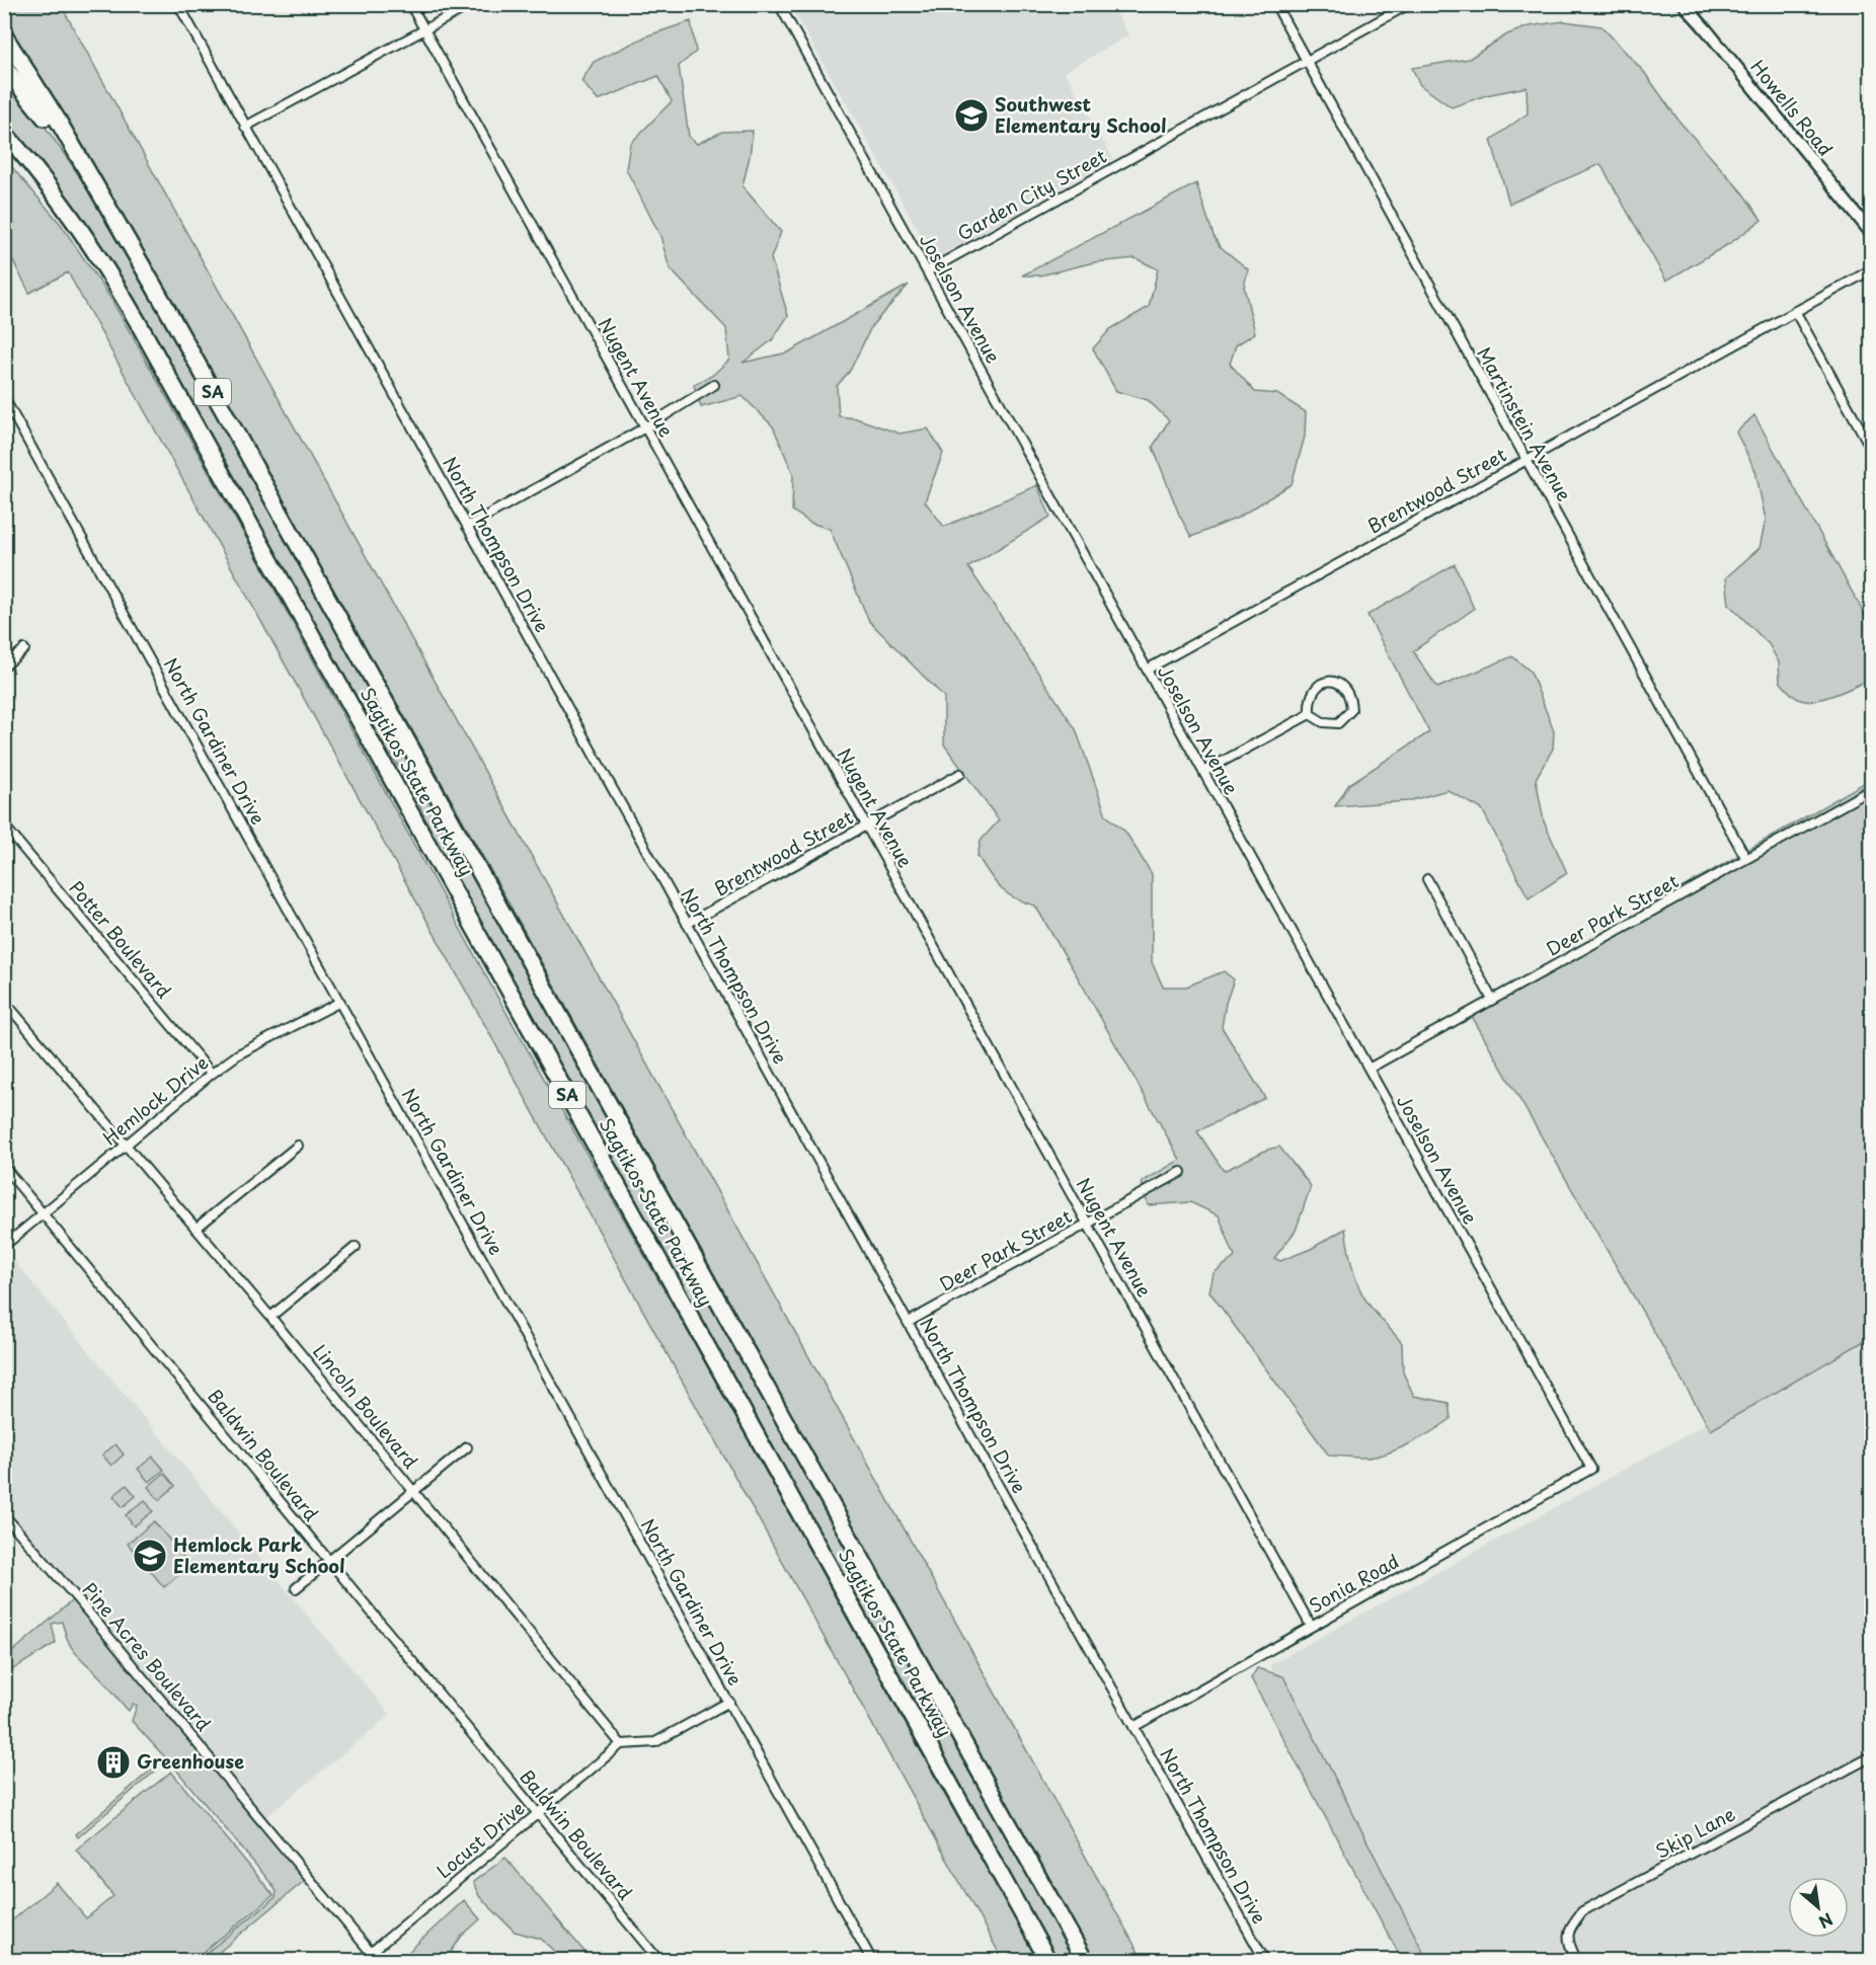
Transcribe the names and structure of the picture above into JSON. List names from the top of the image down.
{
  "streets": {
    "highway": ["SA", "Sagtikos State Parkway"],
    "street": [
      "Howells Road",
      "Garden City Street",
      "Joselson Avenue",
      "Nugent Avenue",
      "Martinstein Avenue",
      "Brentwood Street",
      "North Thompson Drive",
      "North Gardiner Drive",
      "Deer Park Street",
      "Potter Boulevard",
      "Hemlock Drive",
      "Lincoln Boulevard",
      "Baldwin Boulevard",
      "Sonia Road",
      "Pine Acres Boulevard",
      "Skip Lane",
      "Locust Drive"
    ]
  },
  "crossings": [
    ["Garden City Street", "Joselson Avenue"],
    ["Garden City Street", "Martinstein Avenue"],
    ["Joselson Avenue", "Brentwood Street"],
    ["Joselson Avenue", "Deer Park Street"],
    ["Joselson Avenue", "Sonia Road"],
    ["Nugent Avenue", "Brentwood Street"],
    ["Nugent Avenue", "Deer Park Street"],
    ["Nugent Avenue", "Sonia Road"],
    ["Martinstein Avenue", "Brentwood Street"],
    ["Martinstein Avenue", "Deer Park Street"],
    ["Brentwood Street", "North Thompson Drive"],
    ["North Thompson Drive", "Deer Park Street"],
    ["North Thompson Drive", "Sonia Road"],
    ["North Gardiner Drive", "Hemlock Drive"],
    ["Potter Boulevard", "Hemlock Drive"],
    ["Hemlock Drive", "Lincoln Boulevard"],
    ["Hemlock Drive", "Baldwin Boulevard"],
    ["Lincoln Boulevard", "Locust Drive"],
    ["Baldwin Boulevard", "Locust Drive"],
    ["Pine Acres Boulevard", "Locust Drive"]
  ],
  "places": {
    "school or university": ["Southwest Elementary School", "Hemlock Park Elementary School"],
    "building": ["Greenhouse"]
  },
  "north": "bottom right"
}
